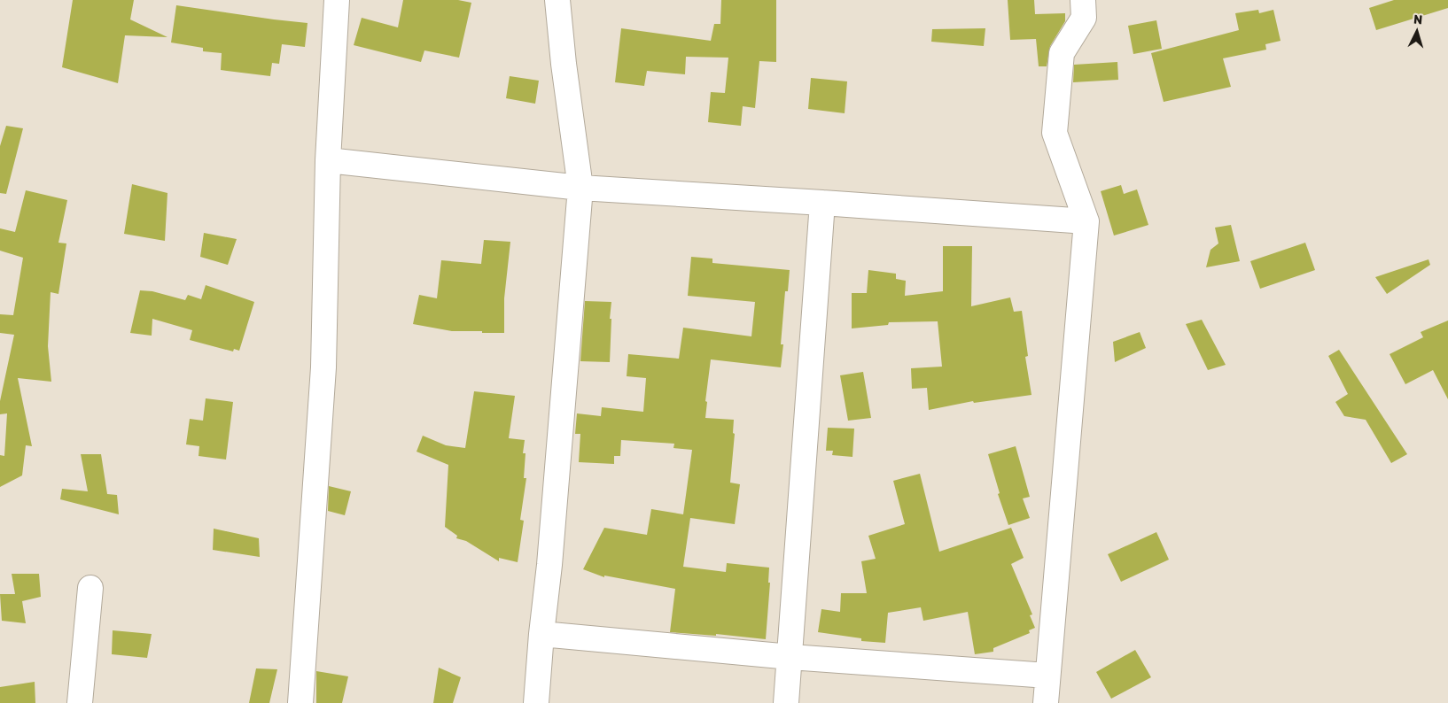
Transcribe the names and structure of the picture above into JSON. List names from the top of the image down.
{
  "north": "top"
}
